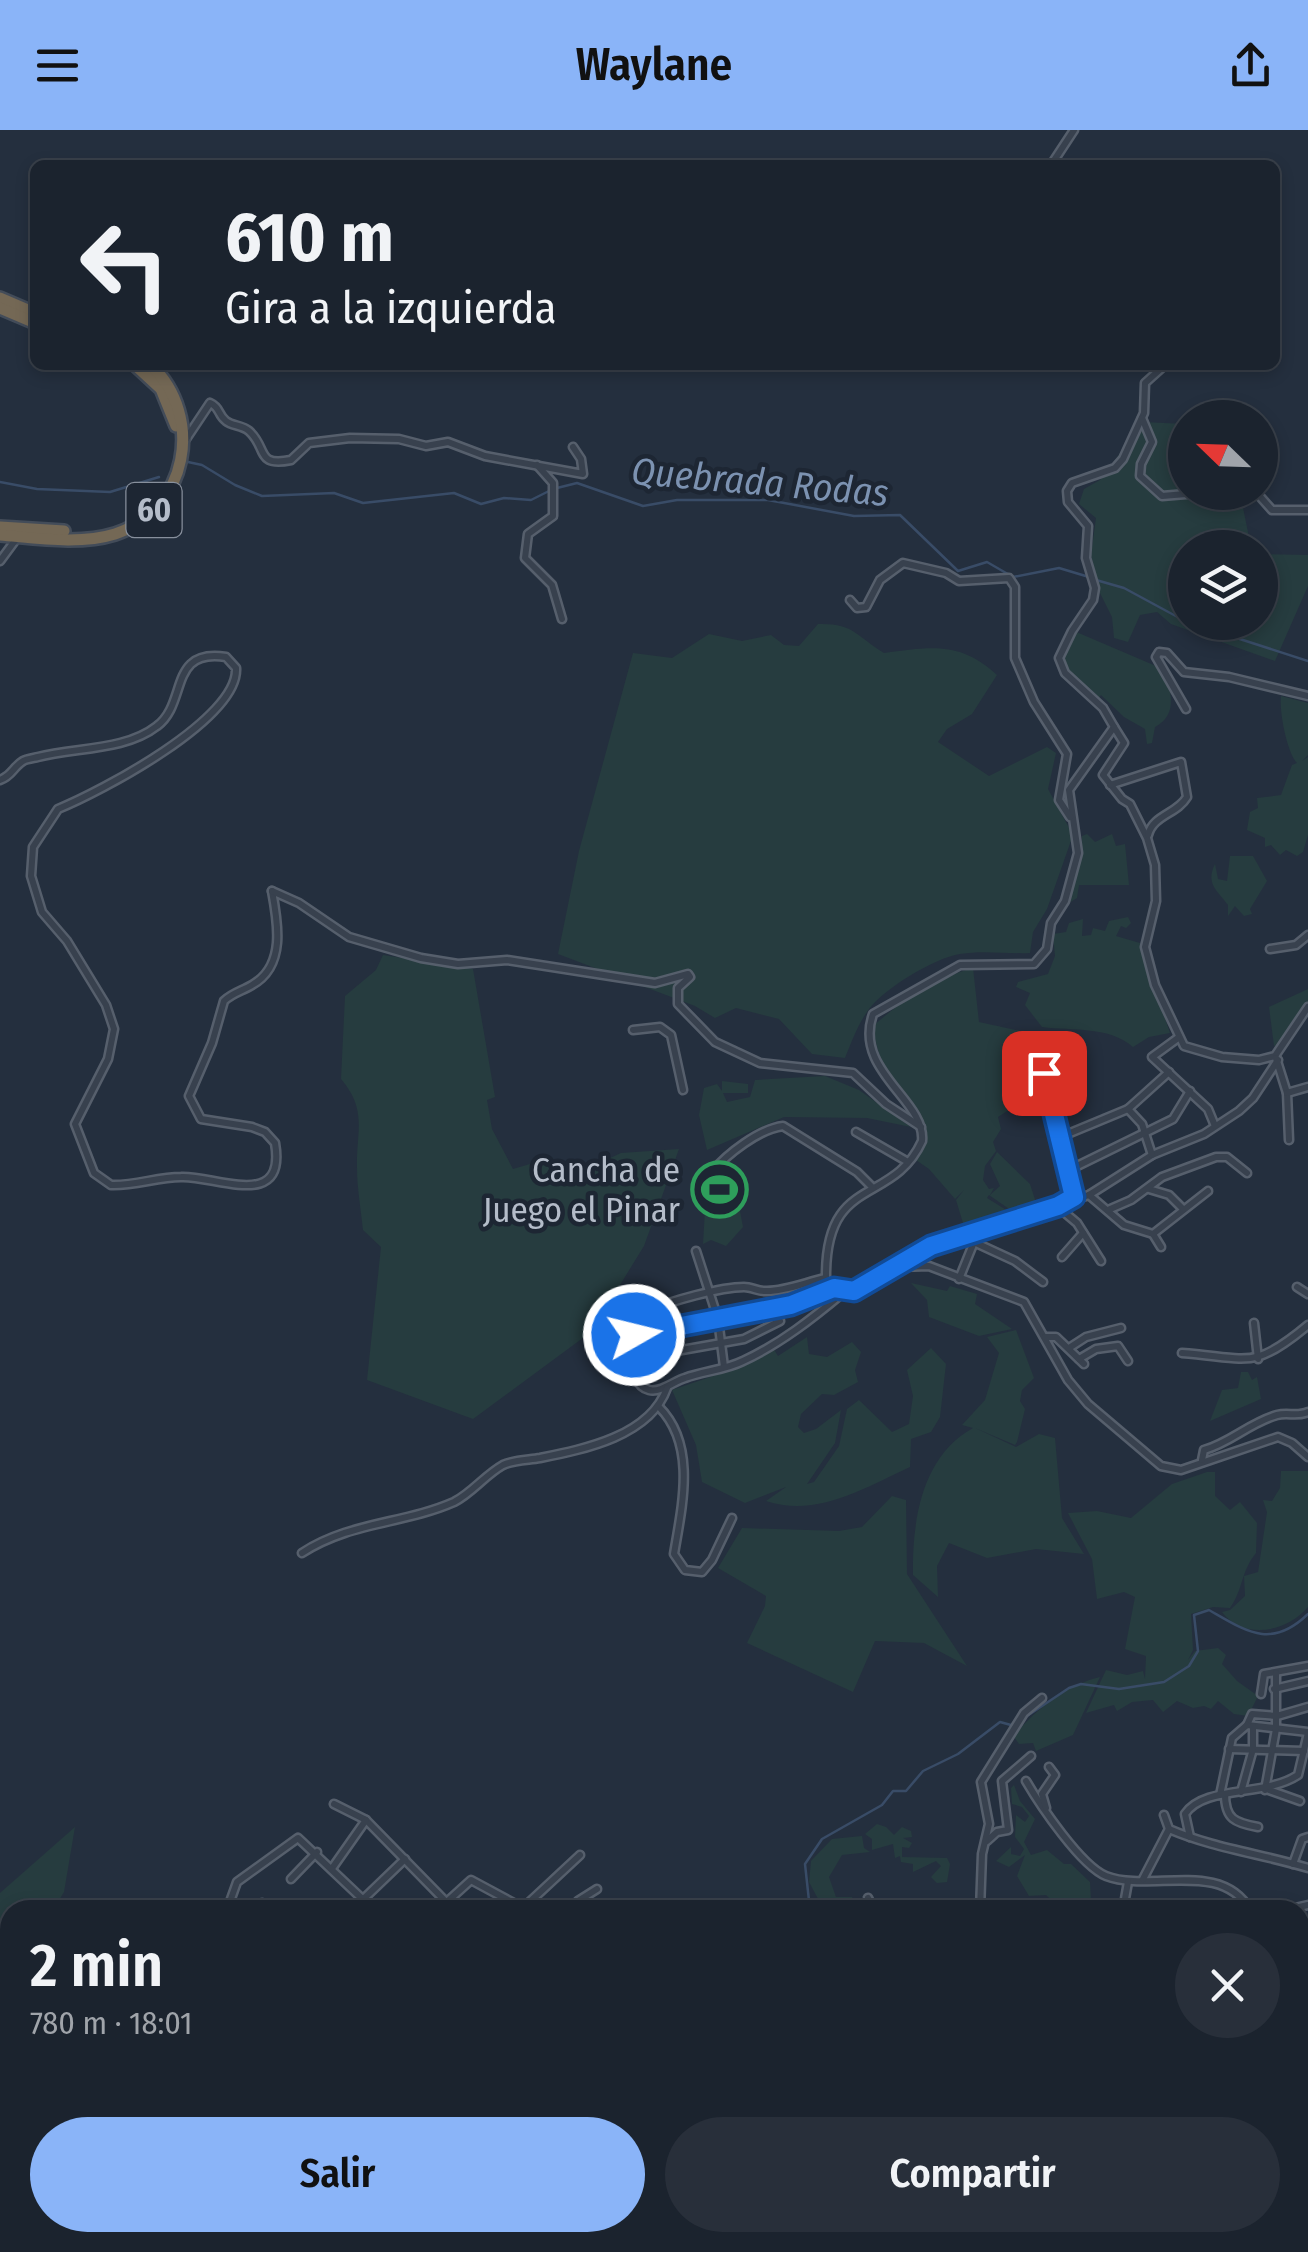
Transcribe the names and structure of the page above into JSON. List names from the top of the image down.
{
  "streets": {
    "highway": ["60"]
  },
  "water": ["Quebrada Rodas"],
  "places": {
    "sports": ["Cancha de Juego el Pinar"]
  },
  "north": "top left",
  "page": {
    "header": "Waylane",
    "turn": ["610 m", "Gira a la izquierda"],
    "heading": ["2 min", "780 m · 18:01"],
    "buttons": ["Salir", "Compartir"]
  }
}
